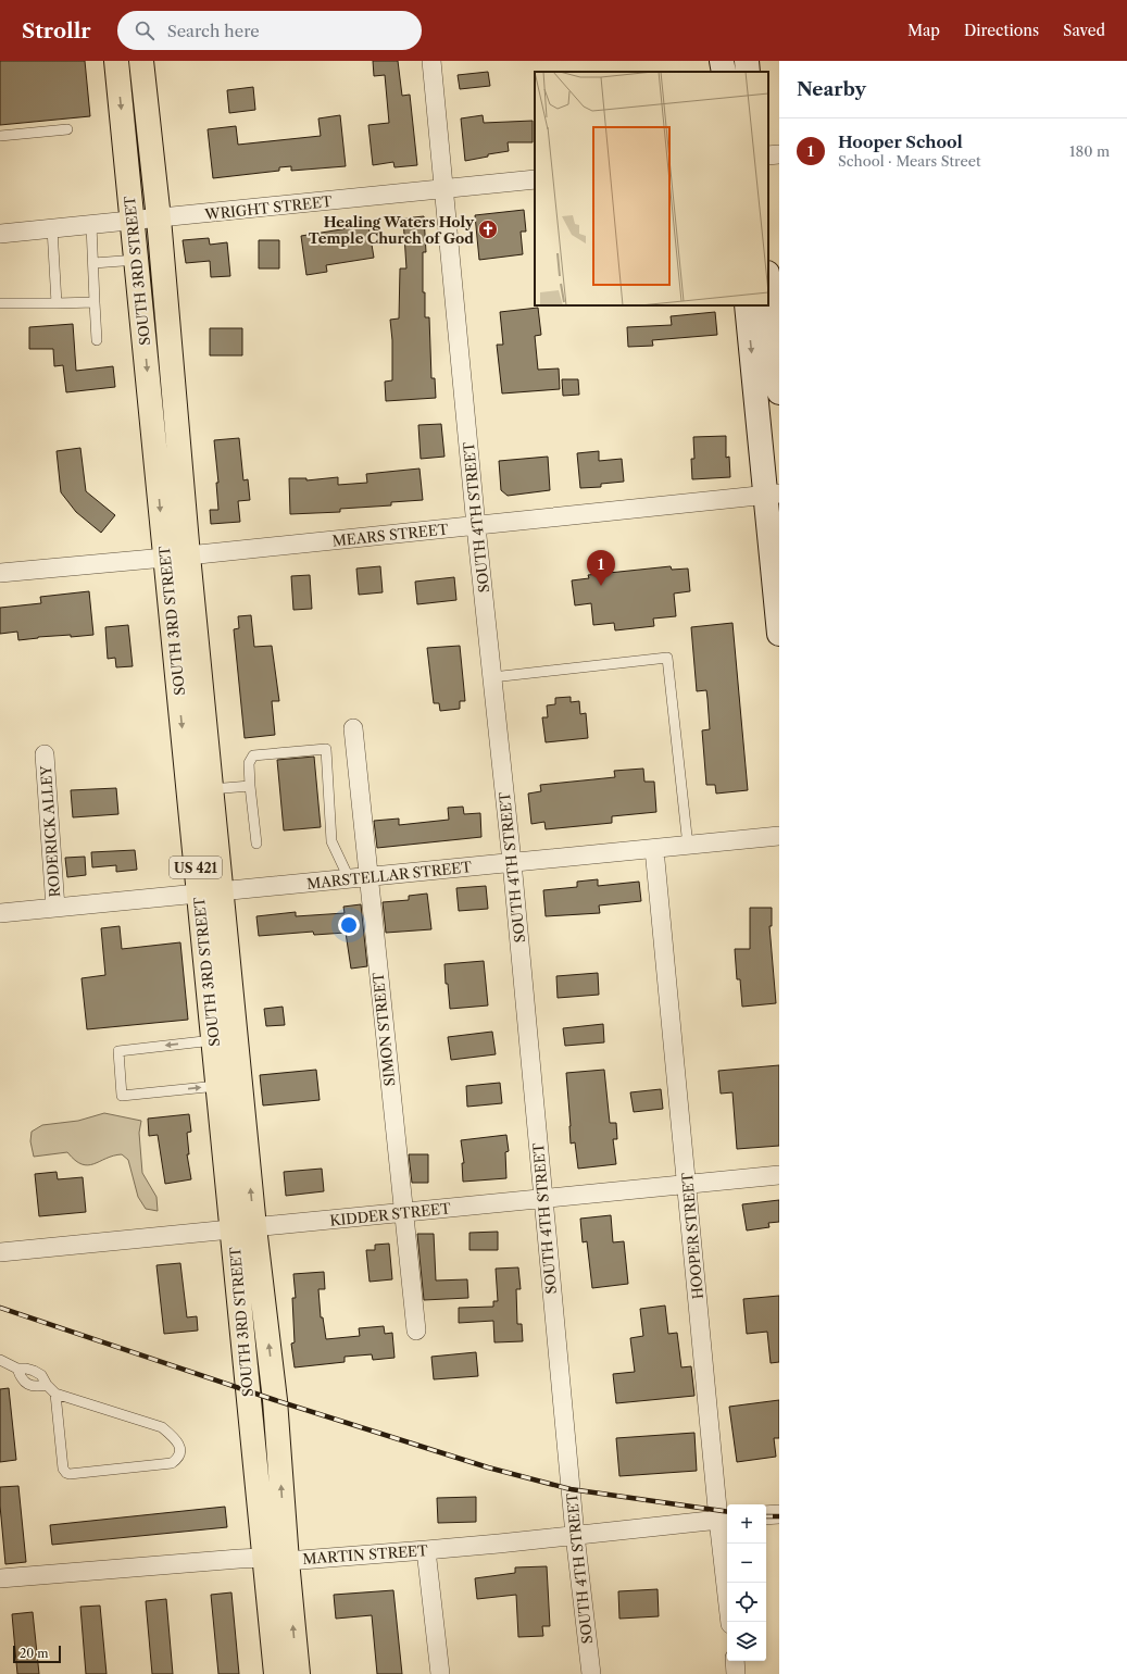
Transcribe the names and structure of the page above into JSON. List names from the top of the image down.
{
  "streets": {
    "highway": ["SOUTH 3RD STREET", "US 421"],
    "street": [
      "WRIGHT STREET",
      "SOUTH 4TH STREET",
      "MEARS STREET",
      "RODERICK ALLEY",
      "MARSTELLAR STREET",
      "SIMON STREET",
      "KIDDER STREET",
      "HOOPER STREET",
      "MARTIN STREET"
    ]
  },
  "crossings": [
    ["WRIGHT STREET", "SOUTH 3RD STREET"],
    ["WRIGHT STREET", "SOUTH 4TH STREET"],
    ["SOUTH 3RD STREET", "MEARS STREET"],
    ["SOUTH 3RD STREET", "MARSTELLAR STREET"],
    ["SOUTH 3RD STREET", "KIDDER STREET"],
    ["SOUTH 3RD STREET", "MARTIN STREET"],
    ["SOUTH 4TH STREET", "MEARS STREET"],
    ["SOUTH 4TH STREET", "MARSTELLAR STREET"],
    ["SOUTH 4TH STREET", "KIDDER STREET"],
    ["SOUTH 4TH STREET", "MARTIN STREET"],
    ["RODERICK ALLEY", "MARSTELLAR STREET"],
    ["MARSTELLAR STREET", "SIMON STREET"],
    ["MARSTELLAR STREET", "HOOPER STREET"],
    ["SIMON STREET", "KIDDER STREET"],
    ["KIDDER STREET", "HOOPER STREET"],
    ["HOOPER STREET", "MARTIN STREET"]
  ],
  "places": {
    "church": ["Healing Waters Holy Temple Church of God"]
  },
  "scale_bar": "20 m",
  "page": {
    "header": "Strollr",
    "search": "Search here",
    "nav": ["Map", "Directions", "Saved"],
    "heading": "Nearby",
    "list": [
      {
        "mark": "1",
        "name": "Hooper School",
        "note": "School · Mears Street",
        "value": "180 m"
      }
    ],
    "pins": "1",
    "map_buttons": ["+", "−"],
    "scale": "20 m"
  }
}
